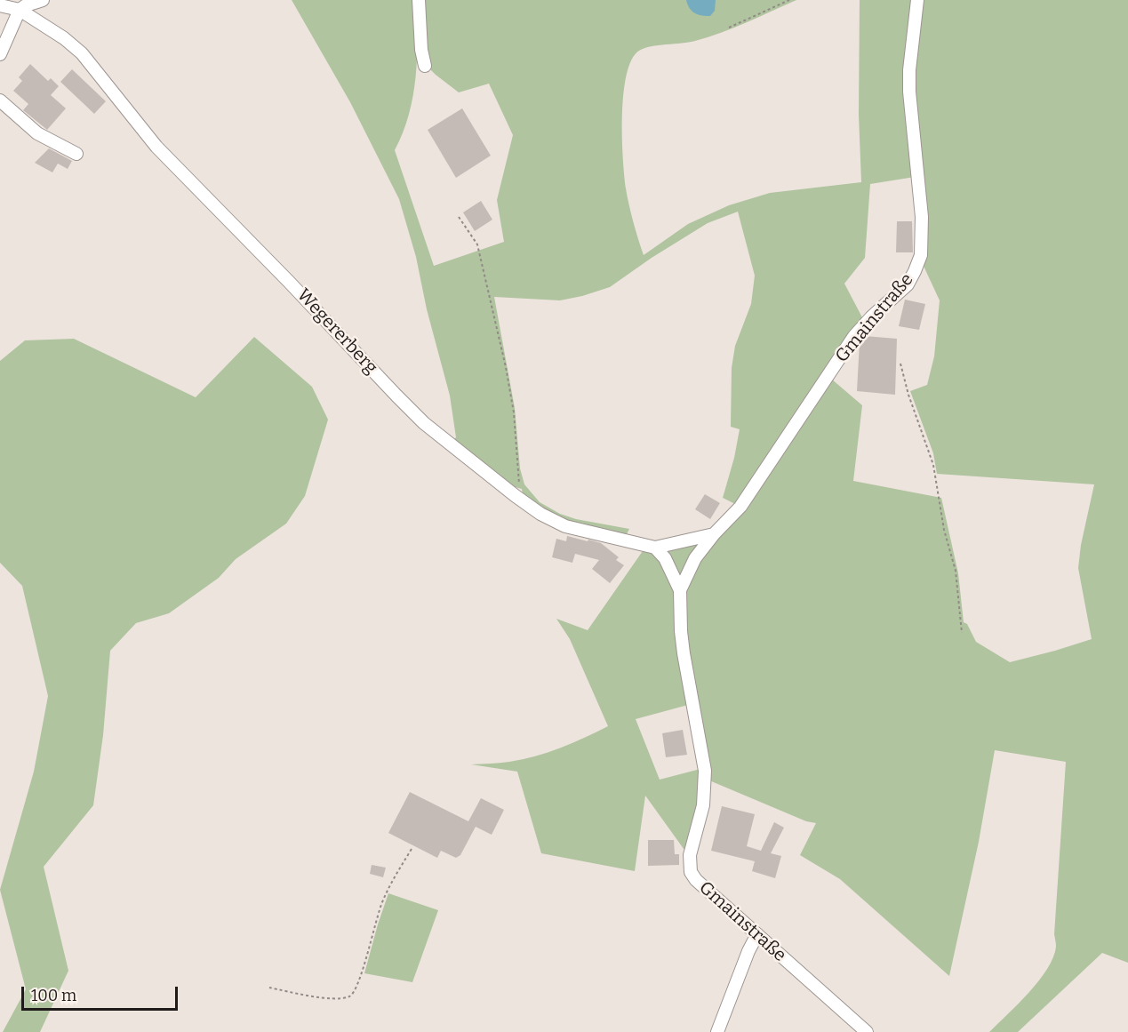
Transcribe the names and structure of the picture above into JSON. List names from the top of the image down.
{
  "streets": {
    "street": ["Gmainstraße", "Wegererberg"]
  },
  "crossings": [
    ["Gmainstraße", "Wegererberg"]
  ],
  "scale_bar": "100 m"
}
